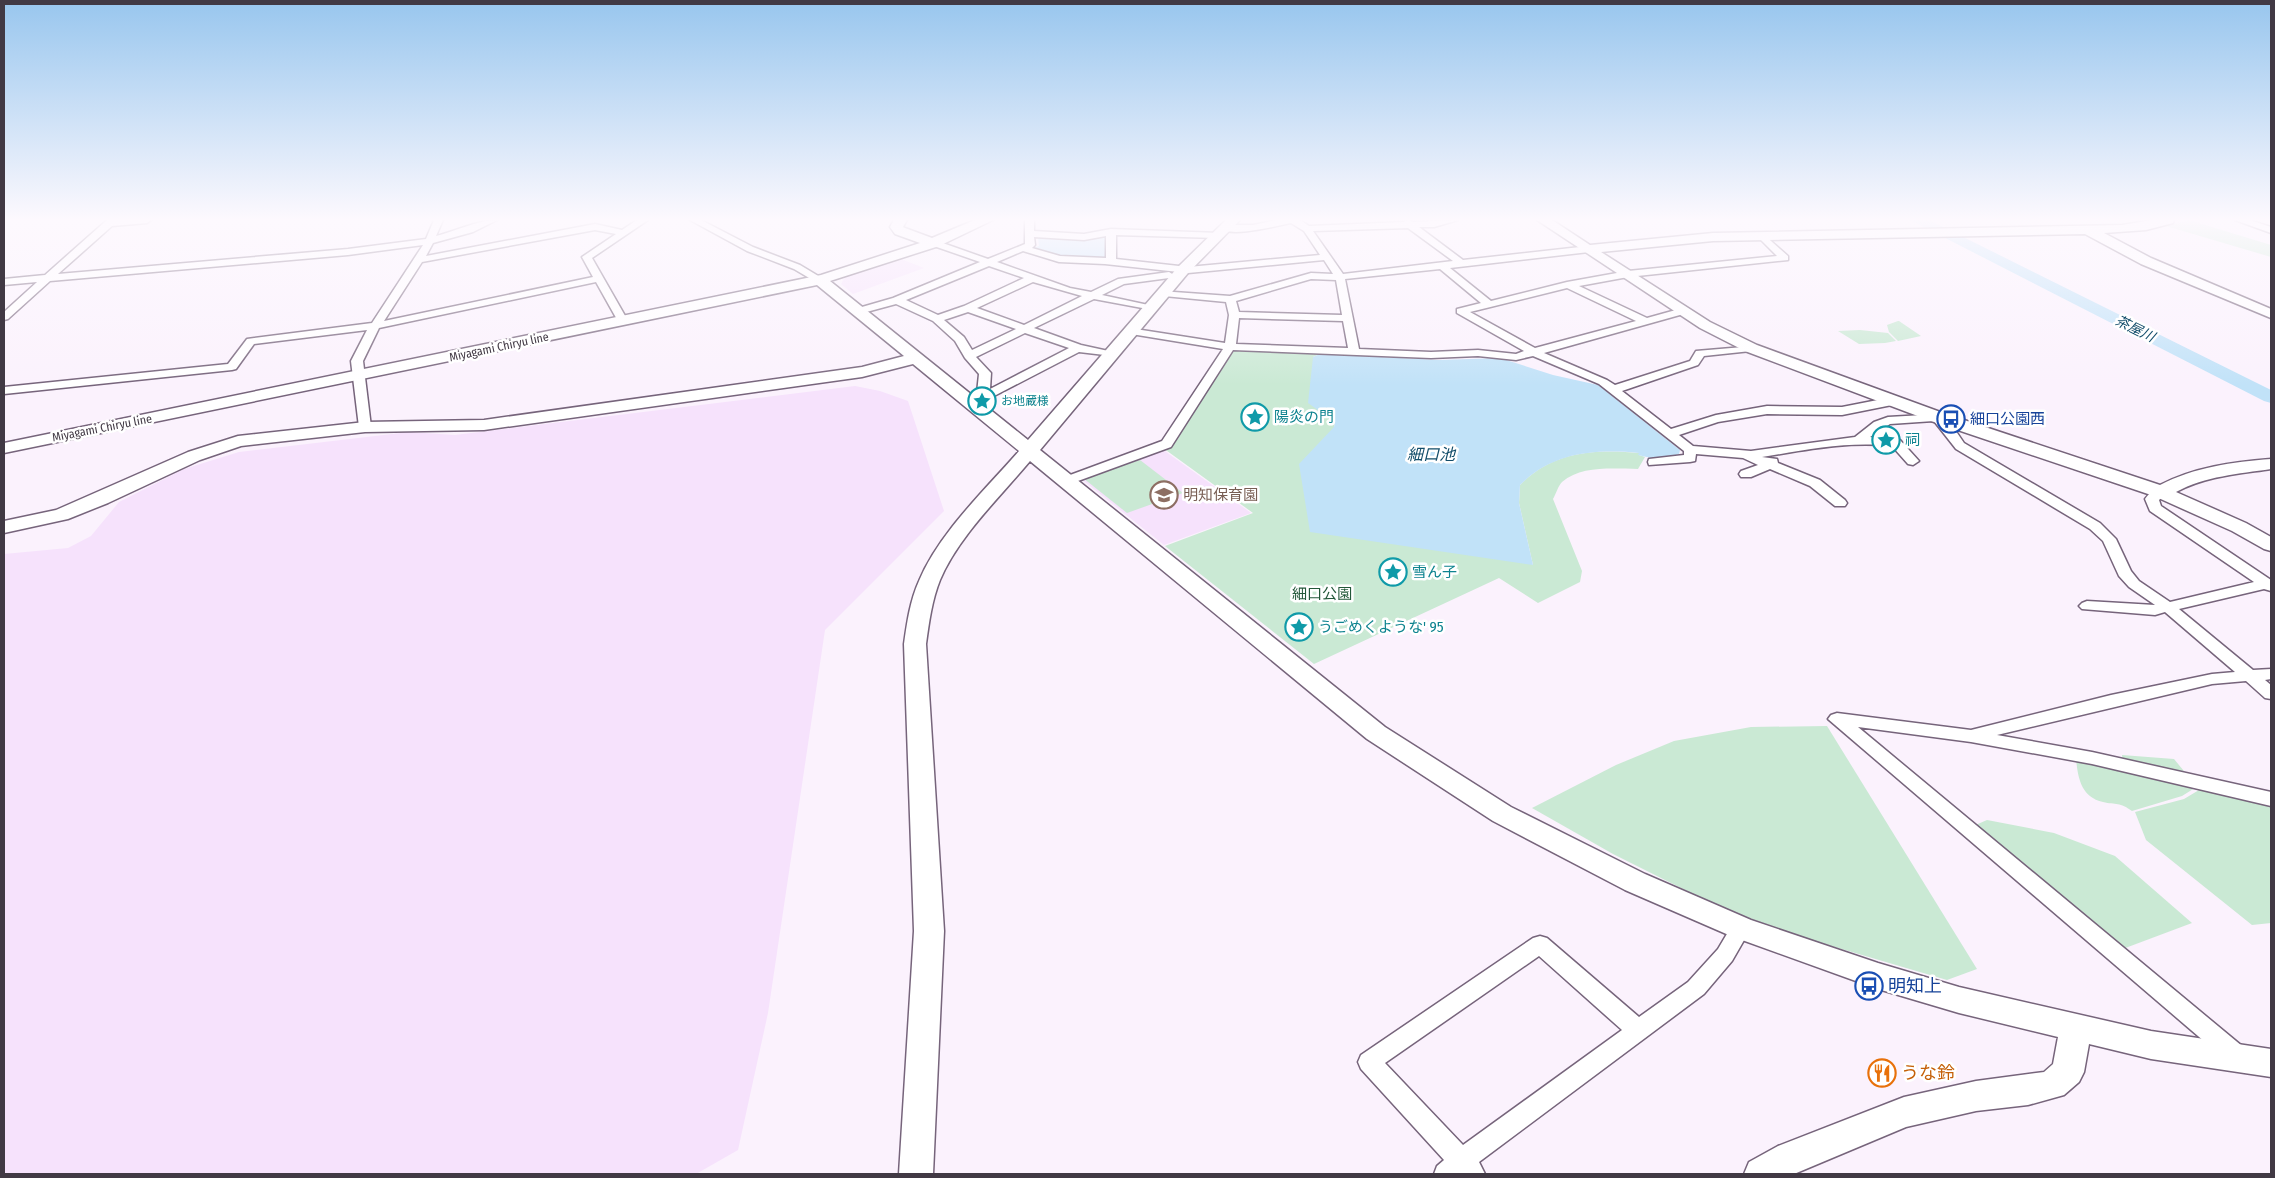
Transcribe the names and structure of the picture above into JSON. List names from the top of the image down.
{
  "streets": {
    "street": ["Miyagami Chiryu line"]
  },
  "water": ["茶屋川", "細口池"],
  "parks": ["細口公園"],
  "places": {
    "place": [
      "お地蔵様",
      "陽炎の門",
      "祠",
      "雪ん子",
      "うごめくような' 95"
    ],
    "bus stop": ["細口公園西", "明知上"],
    "school or university": ["明知保育園"],
    "restaurant": ["うな鈴"]
  }
}
